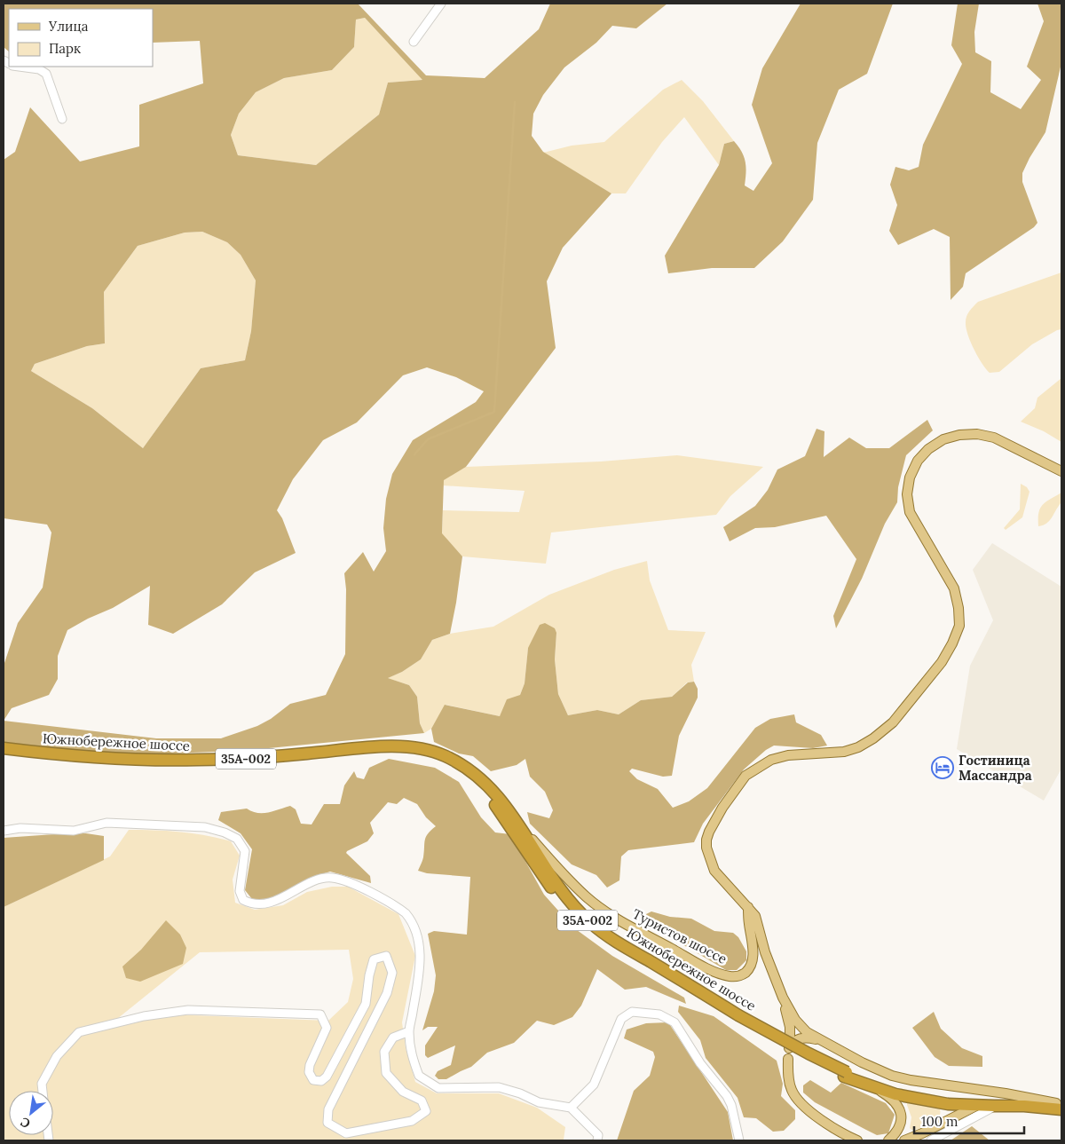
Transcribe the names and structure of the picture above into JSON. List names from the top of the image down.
{
  "streets": {
    "highway": ["Южнобережное шоссе", "35А-002"],
    "main road": ["Туристов шоссе"]
  },
  "crossings": [
    ["Южнобережное шоссе", "Туристов шоссе"]
  ],
  "places": {
    "hotel": ["Гостиница Массандра"]
  },
  "legend": ["Улица", "Парк"],
  "scale_bar": "100 m",
  "north": "bottom left"
}
